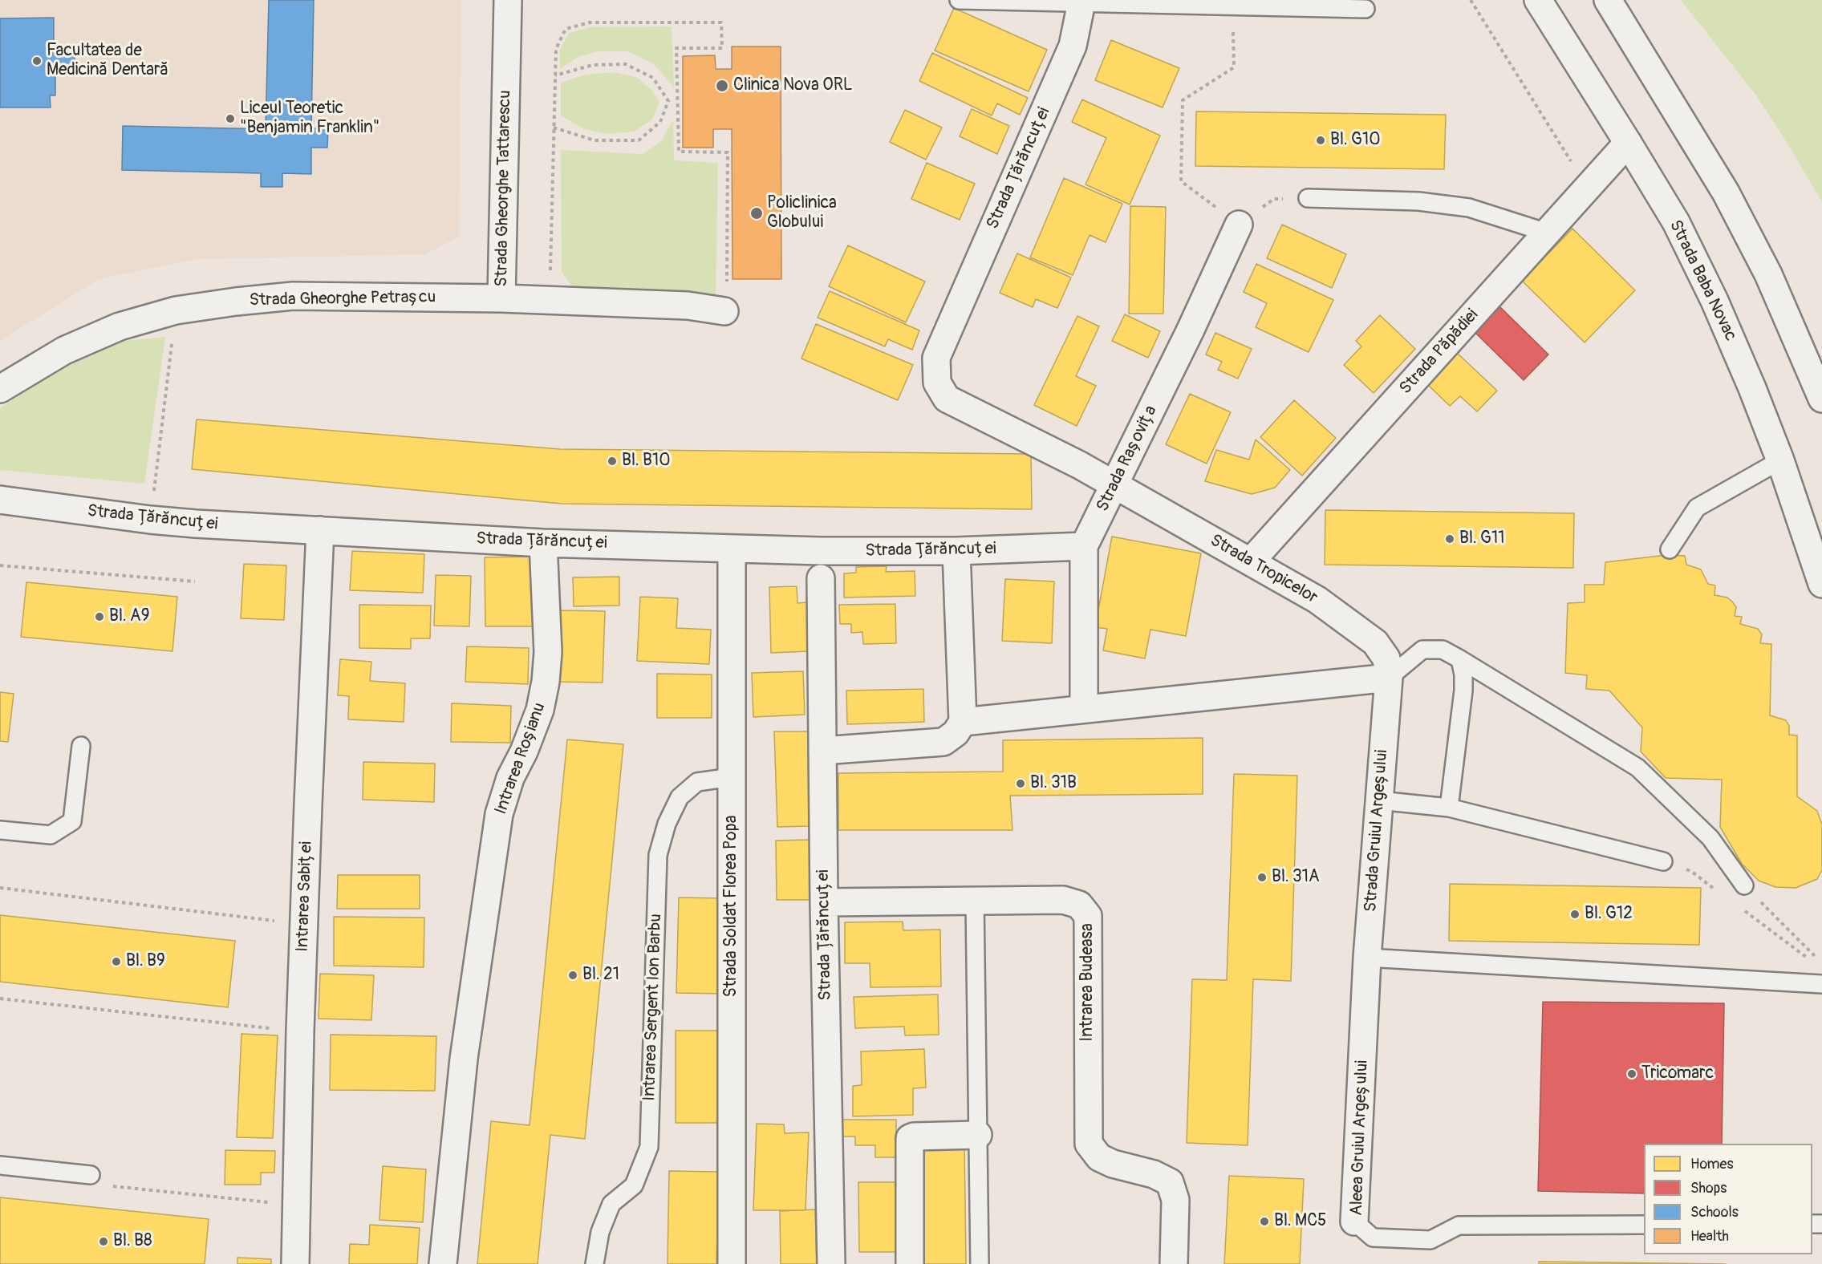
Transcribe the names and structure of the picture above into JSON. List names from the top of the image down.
{
  "streets": {
    "street": [
      "Strada Țărăncuței",
      "Strada Gheorghe Tattarescu",
      "Strada Baba Novac",
      "Strada Gheorghe Petrașcu",
      "Strada Păpădiei",
      "Strada Rașovița",
      "Strada Tropicelor",
      "Intrarea Roșianu",
      "Strada Gruiul Argeșului",
      "Intrarea Sabiței",
      "Strada Soldat Florea Popa",
      "Intrarea Budeasa",
      "Aleea Gruiul Argeșului"
    ],
    "lane": ["Intrarea Sergent Ion Barbu"]
  },
  "crossings": [
    ["Strada Țărăncuței", "Strada Rașovița"],
    ["Strada Țărăncuței", "Strada Tropicelor"],
    ["Strada Țărăncuței", "Intrarea Roșianu"],
    ["Strada Țărăncuței", "Intrarea Sabiței"],
    ["Strada Țărăncuței", "Strada Soldat Florea Popa"],
    ["Strada Țărăncuței", "Intrarea Budeasa"],
    ["Strada Gheorghe Tattarescu", "Strada Gheorghe Petrașcu"],
    ["Strada Baba Novac", "Strada Păpădiei"],
    ["Strada Păpădiei", "Strada Tropicelor"],
    ["Strada Rașovița", "Strada Tropicelor"],
    ["Strada Tropicelor", "Strada Gruiul Argeșului"],
    ["Strada Gruiul Argeșului", "Aleea Gruiul Argeșului"],
    ["Strada Soldat Florea Popa", "Intrarea Sergent Ion Barbu"]
  ],
  "places": [
    "Facultatea de Medicină Dentară",
    "Clinica Nova ORL",
    "Liceul Teoretic \"Benjamin Franklin\"",
    "Bl. G10",
    "Policlinica Globului",
    "Bl. B10",
    "Bl. G11",
    "Bl. A9",
    "Bl. 31B",
    "Bl. 31A",
    "Bl. G12",
    "Bl. B9",
    "Bl. 21",
    "Tricomarc",
    "Bl. MC5",
    "Bl. B8"
  ],
  "legend": [
    "Homes",
    "Shops",
    "Schools",
    "Health"
  ]
}
